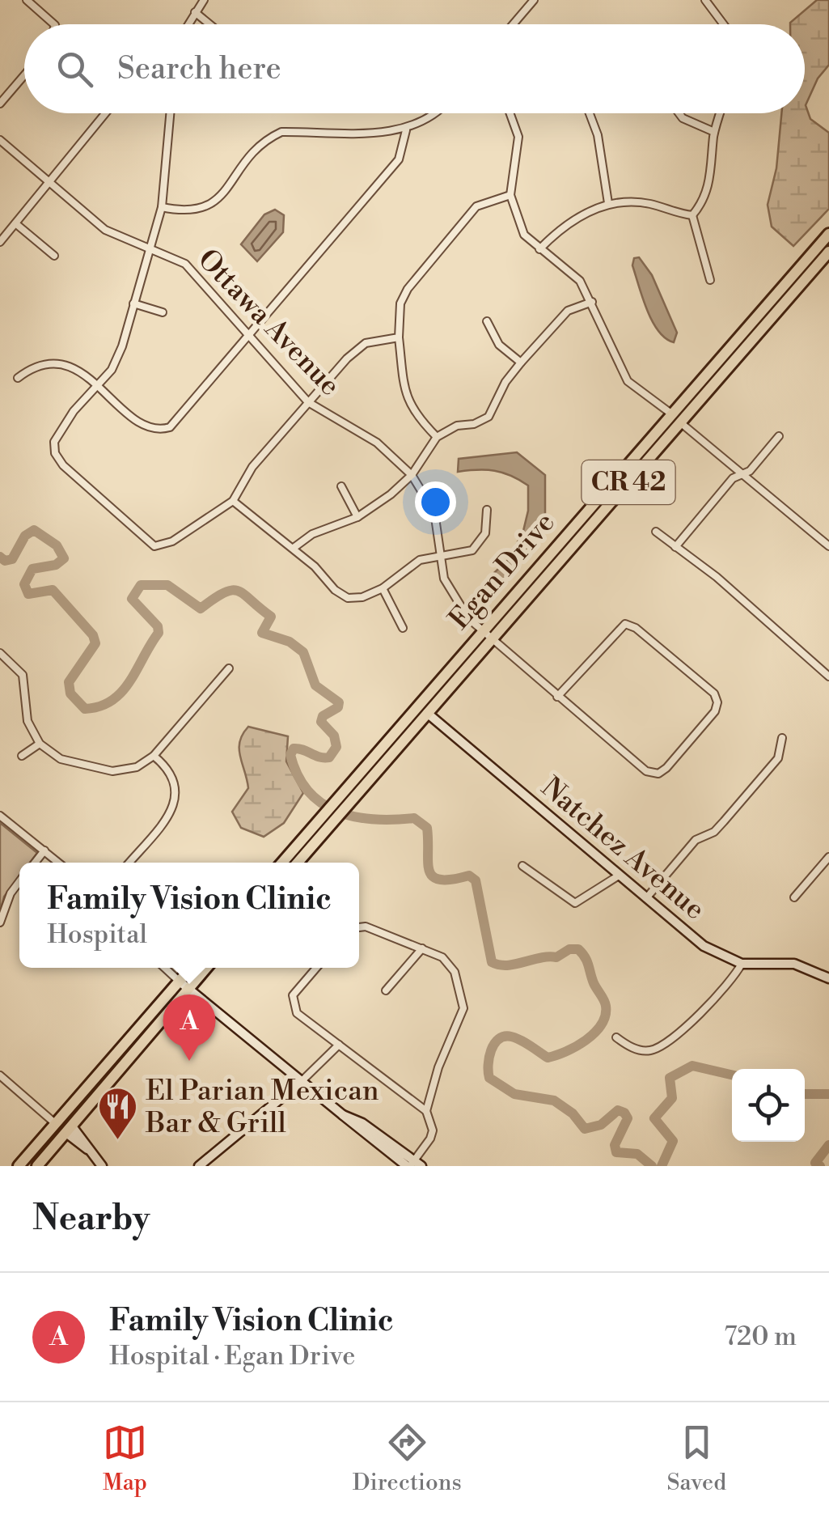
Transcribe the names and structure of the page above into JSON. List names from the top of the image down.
{
  "streets": {
    "highway": ["CR 42", "Egan Drive"],
    "street": ["Ottawa Avenue", "Natchez Avenue"]
  },
  "crossings": [
    ["Ottawa Avenue", "Egan Drive"],
    ["Egan Drive", "Natchez Avenue"]
  ],
  "places": {
    "restaurant": ["El Parian Mexican Bar & Grill"]
  },
  "page": {
    "search": "Search here",
    "popup": ["Family Vision Clinic", "Hospital"],
    "pins": "A",
    "heading": "Nearby",
    "list": [
      {
        "mark": "A",
        "name": "Family Vision Clinic",
        "note": "Hospital · Egan Drive",
        "value": "720 m"
      }
    ],
    "nav": ["Map", "Directions", "Saved"]
  }
}
